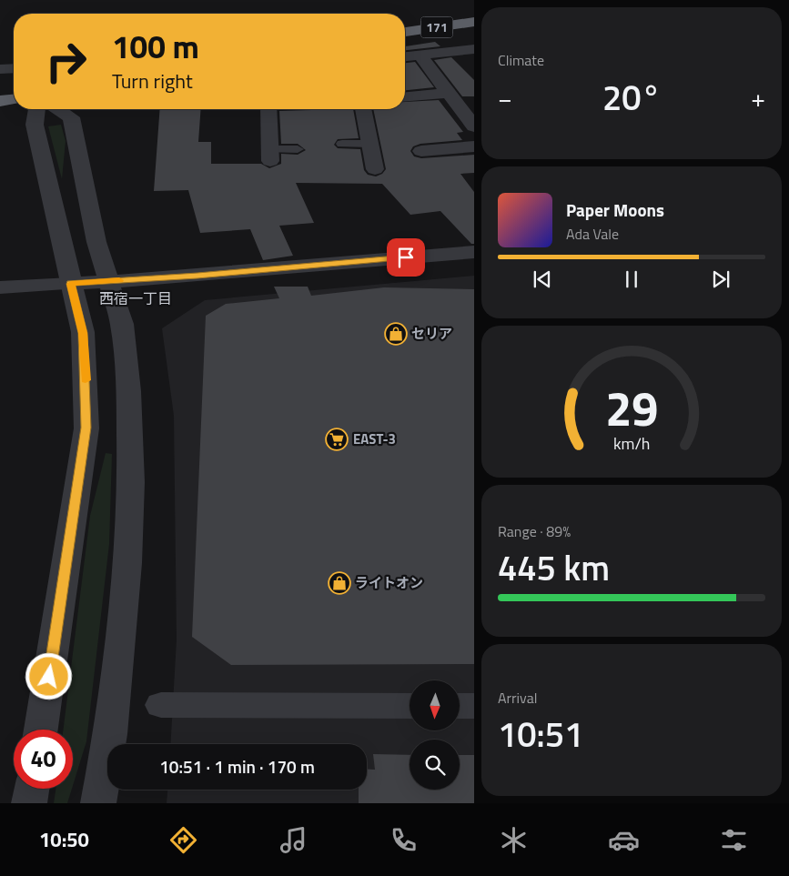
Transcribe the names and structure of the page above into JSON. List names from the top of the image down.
{
  "streets": {
    "highway": ["171"]
  },
  "districts": ["西宿一丁目"],
  "places": {
    "shop": ["セリア", "ライトオン"],
    "supermarket": ["EAST-3"]
  },
  "north": "bottom",
  "page": {
    "tile": [
      "Climate",
      ["Range · 89%", "445 km"],
      ["Arrival", "10:51"]
    ],
    "turn": ["100 m", "Turn right"],
    "heat": ["−", "20°", "+"],
    "song": ["Paper Moons", "Ada Vale"],
    "limit": "40",
    "trip": "10:51 · 1 min · 170 m",
    "tabs": "10:50",
    "gauge": ["29", "km/h"]
  }
}
